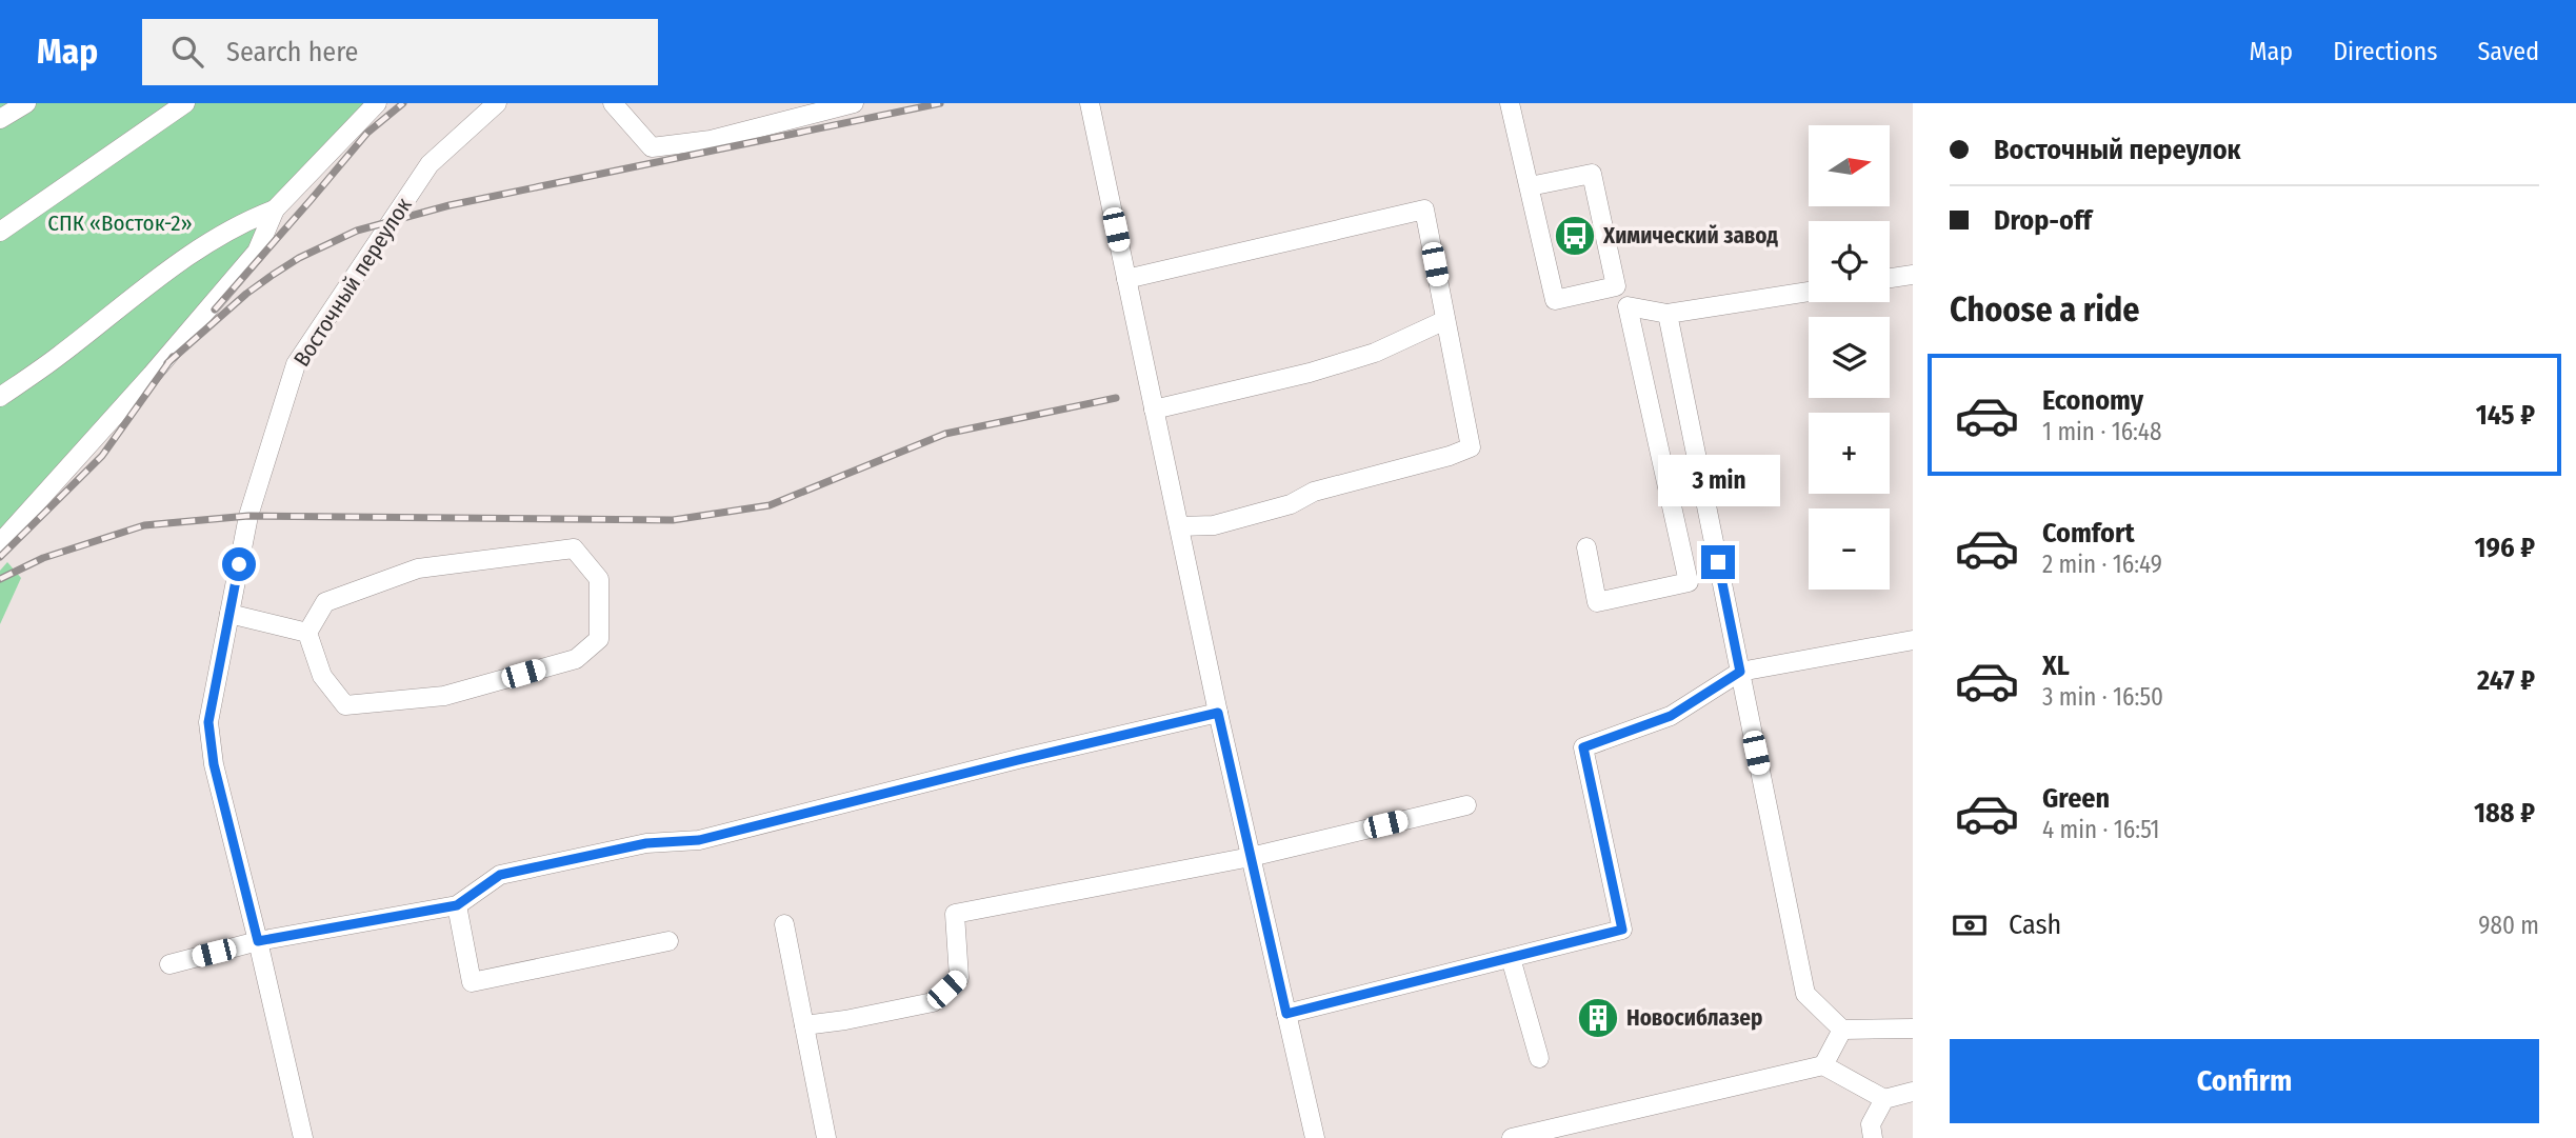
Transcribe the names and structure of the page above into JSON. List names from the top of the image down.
{
  "streets": {
    "street": ["Восточный переулок"]
  },
  "parks": ["СПК «Восток-2»"],
  "places": {
    "bus stop": ["Химический завод"],
    "building": ["Новосиблазер"]
  },
  "north": "right",
  "page": {
    "header": "Map",
    "search": "Search here",
    "nav": ["Map", "Directions", "Saved"],
    "banner": ["Восточный переулок", "Drop-off"],
    "map_buttons": ["+", "−"],
    "heading": "Choose a ride",
    "list": [
      {
        "name": "Economy",
        "note": "1 min · 16:48",
        "value": "145 ₽"
      },
      {
        "name": "Comfort",
        "note": "2 min · 16:49",
        "value": "196 ₽"
      },
      {
        "name": "XL",
        "note": "3 min · 16:50",
        "value": "247 ₽"
      },
      {
        "name": "Green",
        "note": "4 min · 16:51",
        "value": "188 ₽"
      }
    ],
    "bubble": "3 min",
    "pay": ["Cash", "980 m"],
    "buttons": "Confirm"
  }
}
